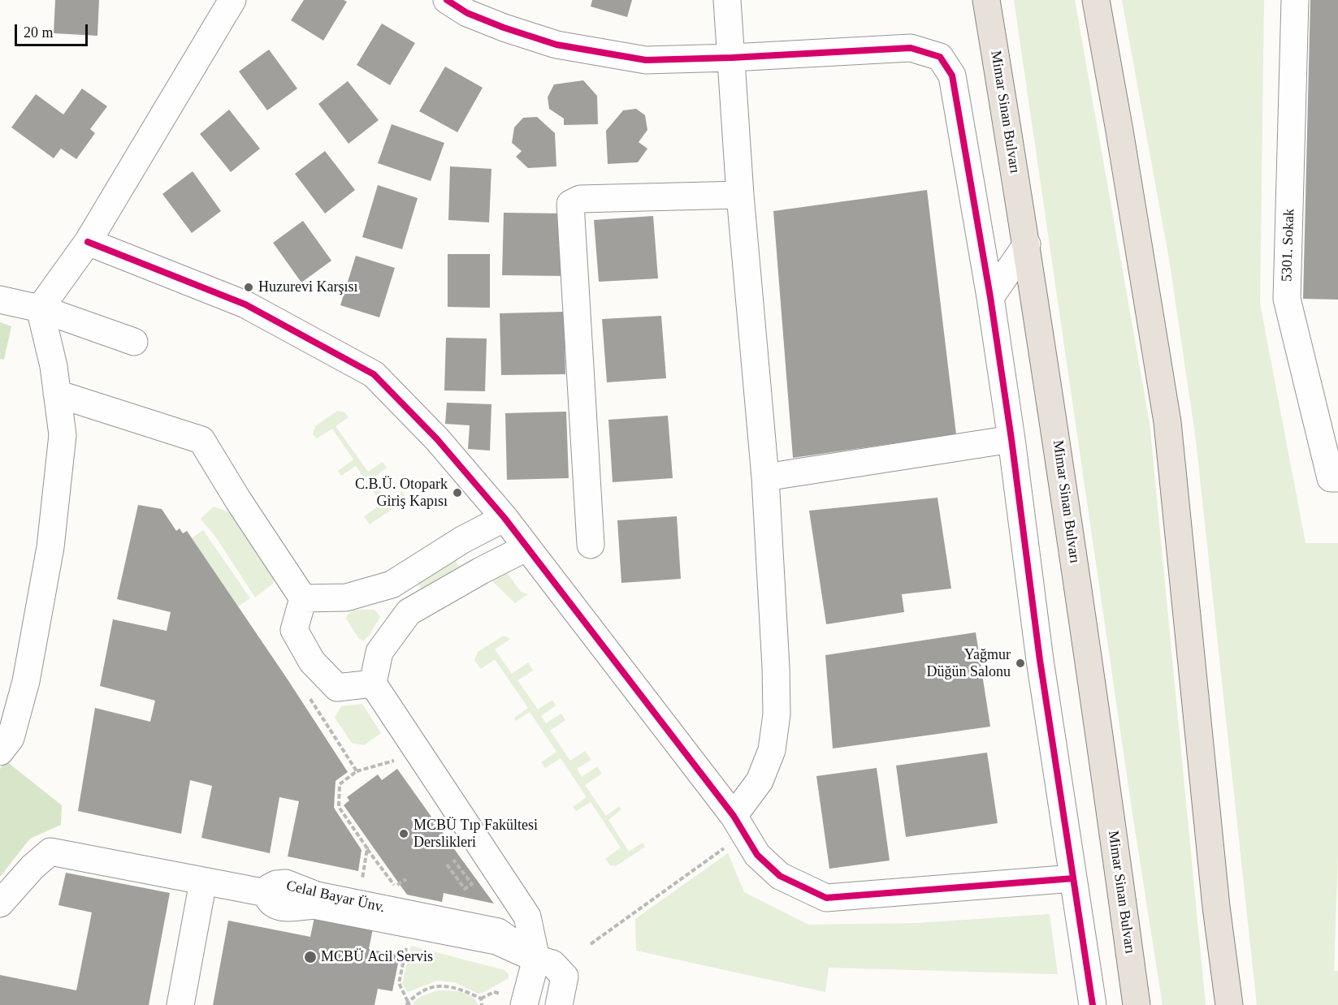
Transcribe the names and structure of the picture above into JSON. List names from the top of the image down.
{
  "streets": {
    "highway": ["Mimar Sinan Bulvarı"],
    "street": ["5301. Sokak", "Celal Bayar Ünv."]
  },
  "places": [
    "Huzurevi Karşısı",
    "C.B.Ü. Otopark Giriş Kapısı",
    "Yağmur Düğün Salonu",
    "MCBÜ Tıp Fakültesi Derslikleri",
    "MCBÜ Acil Servis"
  ],
  "scale_bar": "20 m"
}
